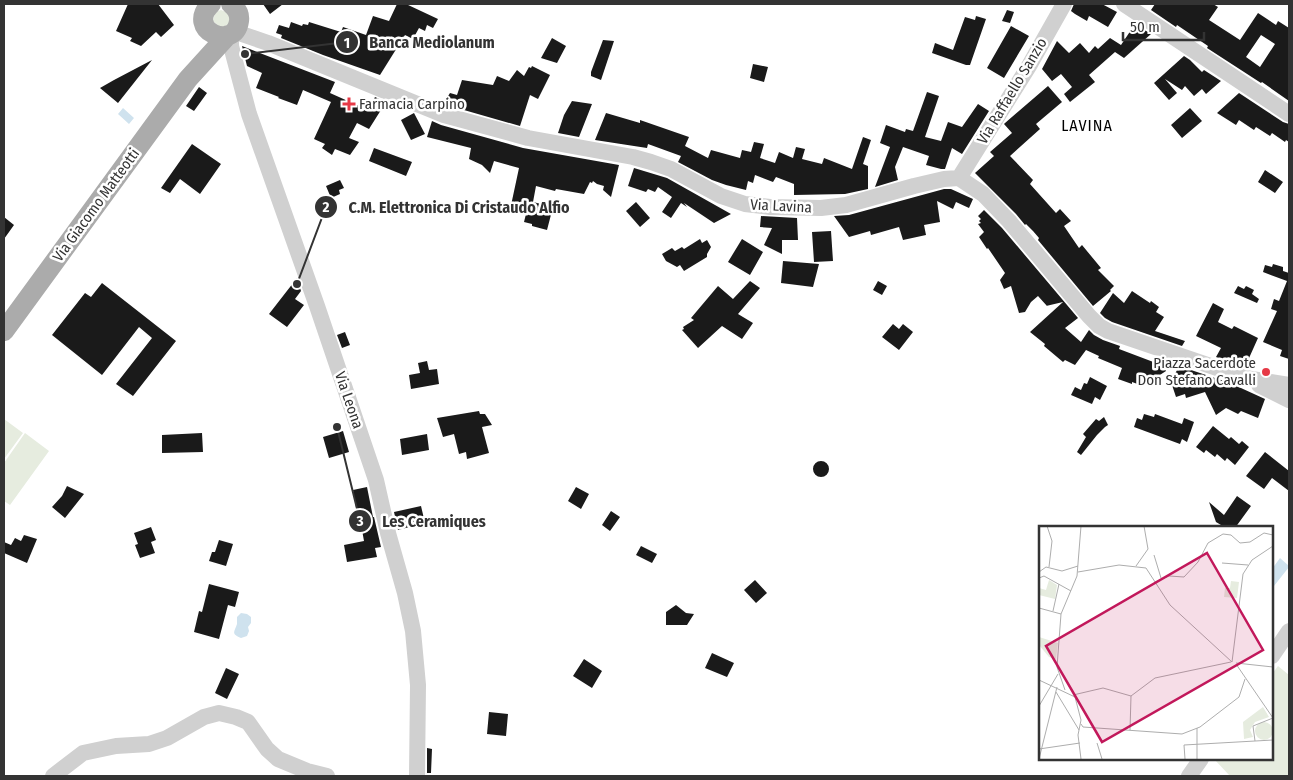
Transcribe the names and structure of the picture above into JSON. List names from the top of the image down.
{
  "streets": {
    "main road": ["Via Giacomo Matteotti"],
    "street": ["Via Raffaello Sanzio", "Via Lavina", "Via Leona"]
  },
  "crossings": [
    ["Via Raffaello Sanzio", "Via Lavina"],
    ["Via Lavina", "Via Leona"]
  ],
  "districts": ["LAVINA"],
  "places": {
    "other": [
      "Banca Mediolanum",
      "C.M. Elettronica Di Cristaudo Alfio",
      "Piazza Sacerdote Don Stefano Cavalli",
      "Les Ceramiques"
    ],
    "health": ["Farmacia Carpino"]
  },
  "scale_bar": "50 m"
}
